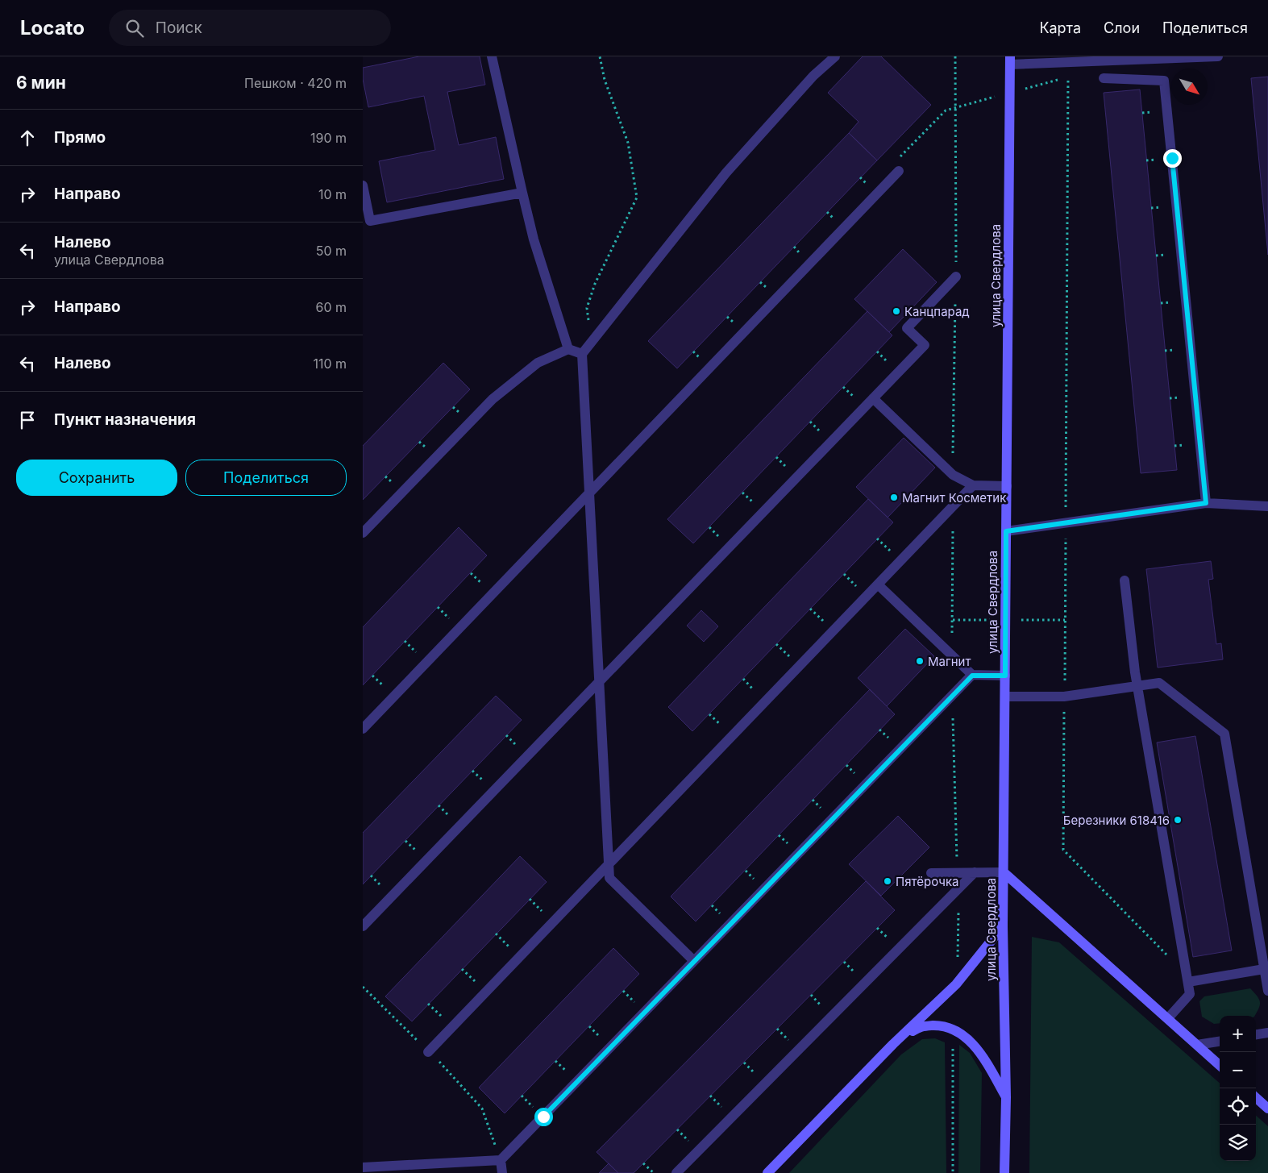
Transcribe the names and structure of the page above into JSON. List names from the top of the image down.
{
  "streets": {
    "main road": ["улица Свердлова"]
  },
  "places": [
    "Канцпарад",
    "Магнит Косметик",
    "Магнит",
    "Березники 618416",
    "Пятёрочка"
  ],
  "north": "bottom right",
  "page": {
    "header": "Locato",
    "search": "Поиск",
    "nav": ["Карта", "Слои", "Поделиться"],
    "heading": ["6 мин", "Пешком · 420 m"],
    "list": [
      ["Прямо", "190 m"],
      ["Направо", "10 m"],
      ["Налево", "улица Свердлова", "50 m"],
      ["Направо", "60 m"],
      ["Налево", "110 m"],
      "Пункт назначения"
    ],
    "buttons": ["Сохранить", "Поделиться"],
    "map_buttons": ["+", "−"]
  }
}
